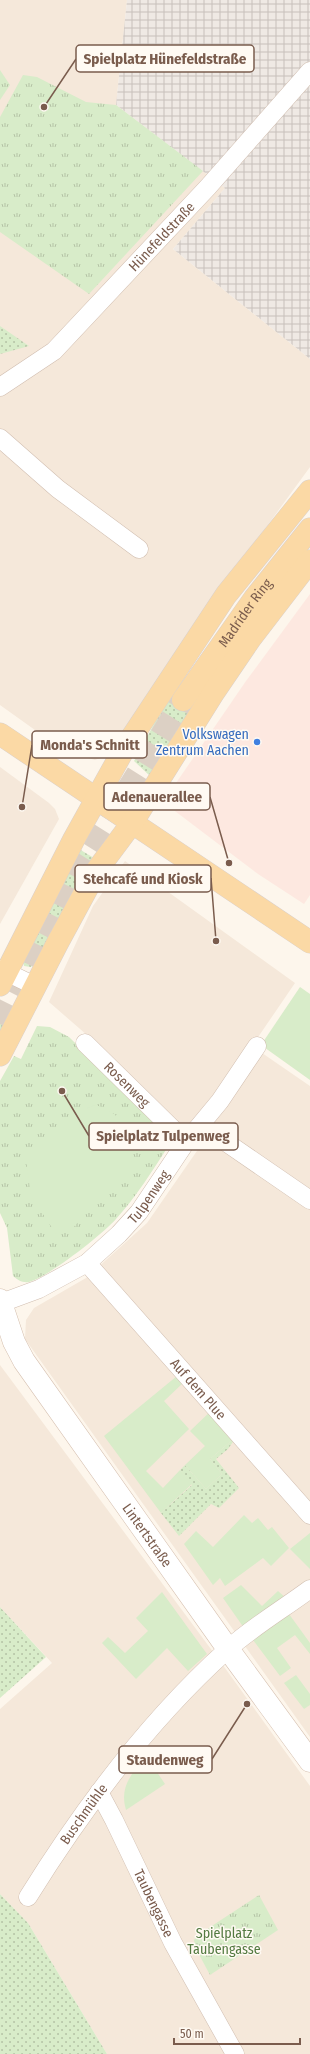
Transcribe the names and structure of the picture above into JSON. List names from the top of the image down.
{
  "streets": {
    "main road": ["Madrider Ring", "Lintertstraße"],
    "street": [
      "Hünefeldstraße",
      "Rosenweg",
      "Tulpenweg",
      "Auf dem Plue",
      "Buschmühle",
      "Taubengasse"
    ]
  },
  "crossings": [
    ["Rosenweg", "Tulpenweg"],
    ["Tulpenweg", "Auf dem Plue"],
    ["Tulpenweg", "Lintertstraße"],
    ["Lintertstraße", "Buschmühle"],
    ["Buschmühle", "Taubengasse"]
  ],
  "parks": ["Spielplatz Taubengasse"],
  "places": [
    "Spielplatz Hünefeldstraße",
    "Volkswagen Zentrum Aachen",
    "Monda's Schnitt",
    "Adenauerallee",
    "Stehcafé und Kiosk",
    "Spielplatz Tulpenweg",
    "Staudenweg"
  ],
  "scale_bar": "50 m"
}
